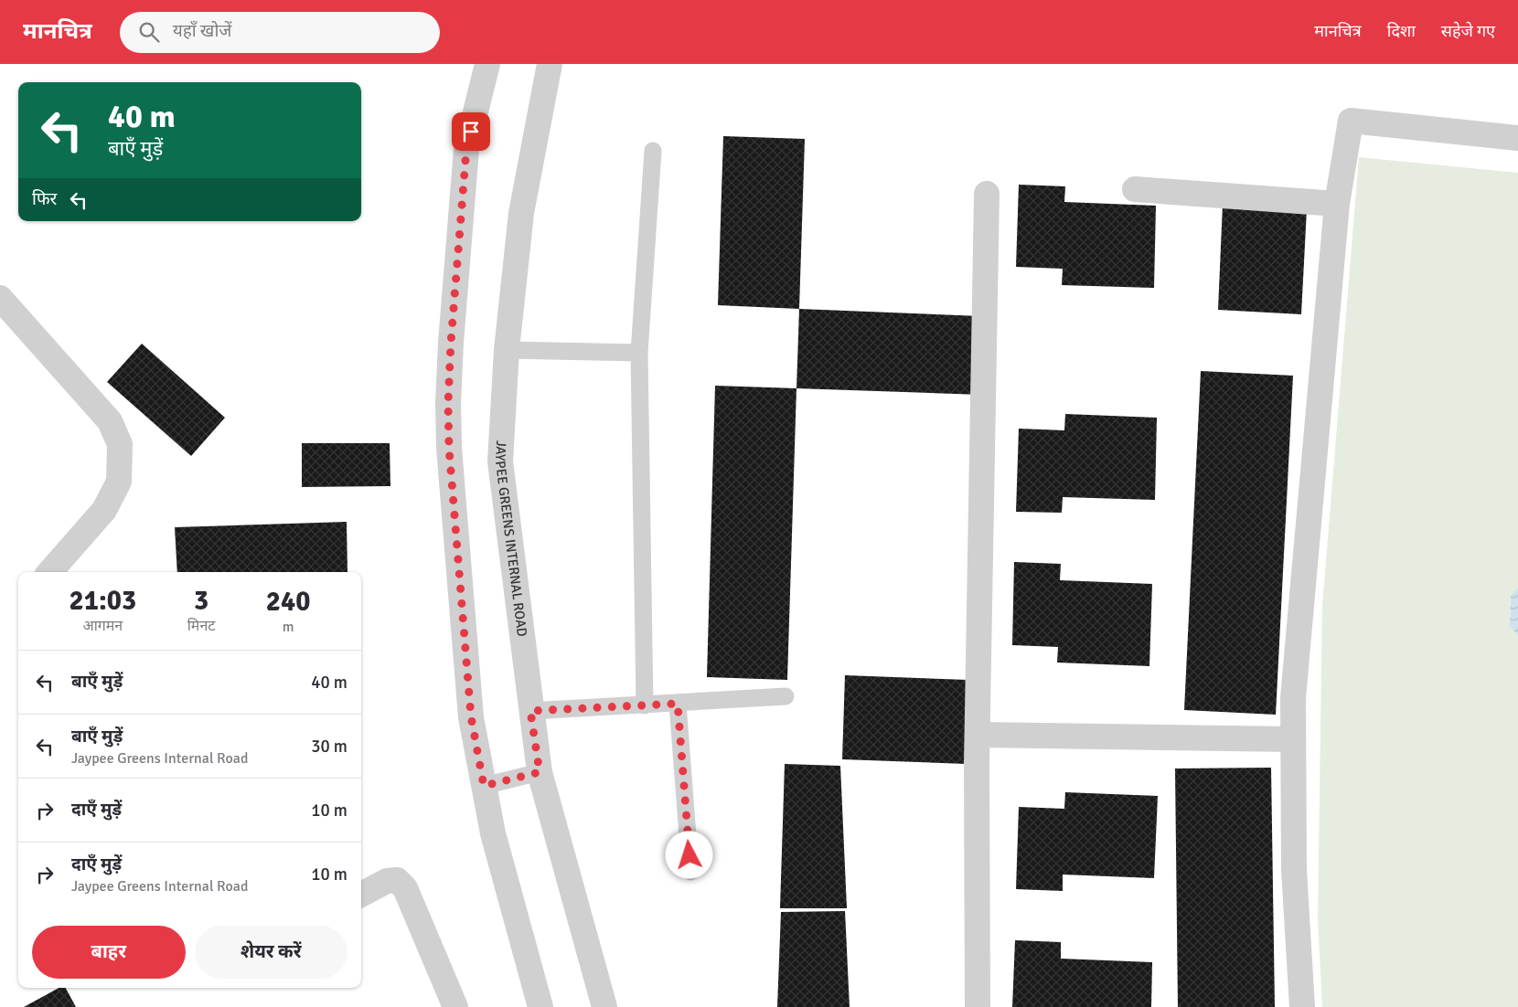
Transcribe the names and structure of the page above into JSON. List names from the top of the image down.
{
  "streets": {
    "street": ["JAYPEE GREENS INTERNAL ROAD"]
  },
  "page": {
    "header": "मानचित्र",
    "search": "यहाँ खोजें",
    "nav": ["मानचित्र", "दिशा", "सहेजे गए"],
    "turn": ["40 m", "बाएँ मुड़ें"],
    "then": "फिर",
    "eta": [
      "21:03",
      "आगमन",
      "3",
      "मिनट",
      "240",
      "m"
    ],
    "list": [
      {
        "name": "बाएँ मुड़ें",
        "value": "40 m"
      },
      {
        "name": "बाएँ मुड़ें",
        "note": "Jaypee Greens Internal Road",
        "value": "30 m"
      },
      {
        "name": "दाएँ मुड़ें",
        "value": "10 m"
      },
      {
        "name": "दाएँ मुड़ें",
        "note": "Jaypee Greens Internal Road",
        "value": "10 m"
      }
    ],
    "buttons": ["बाहर", "शेयर करें"]
  }
}
